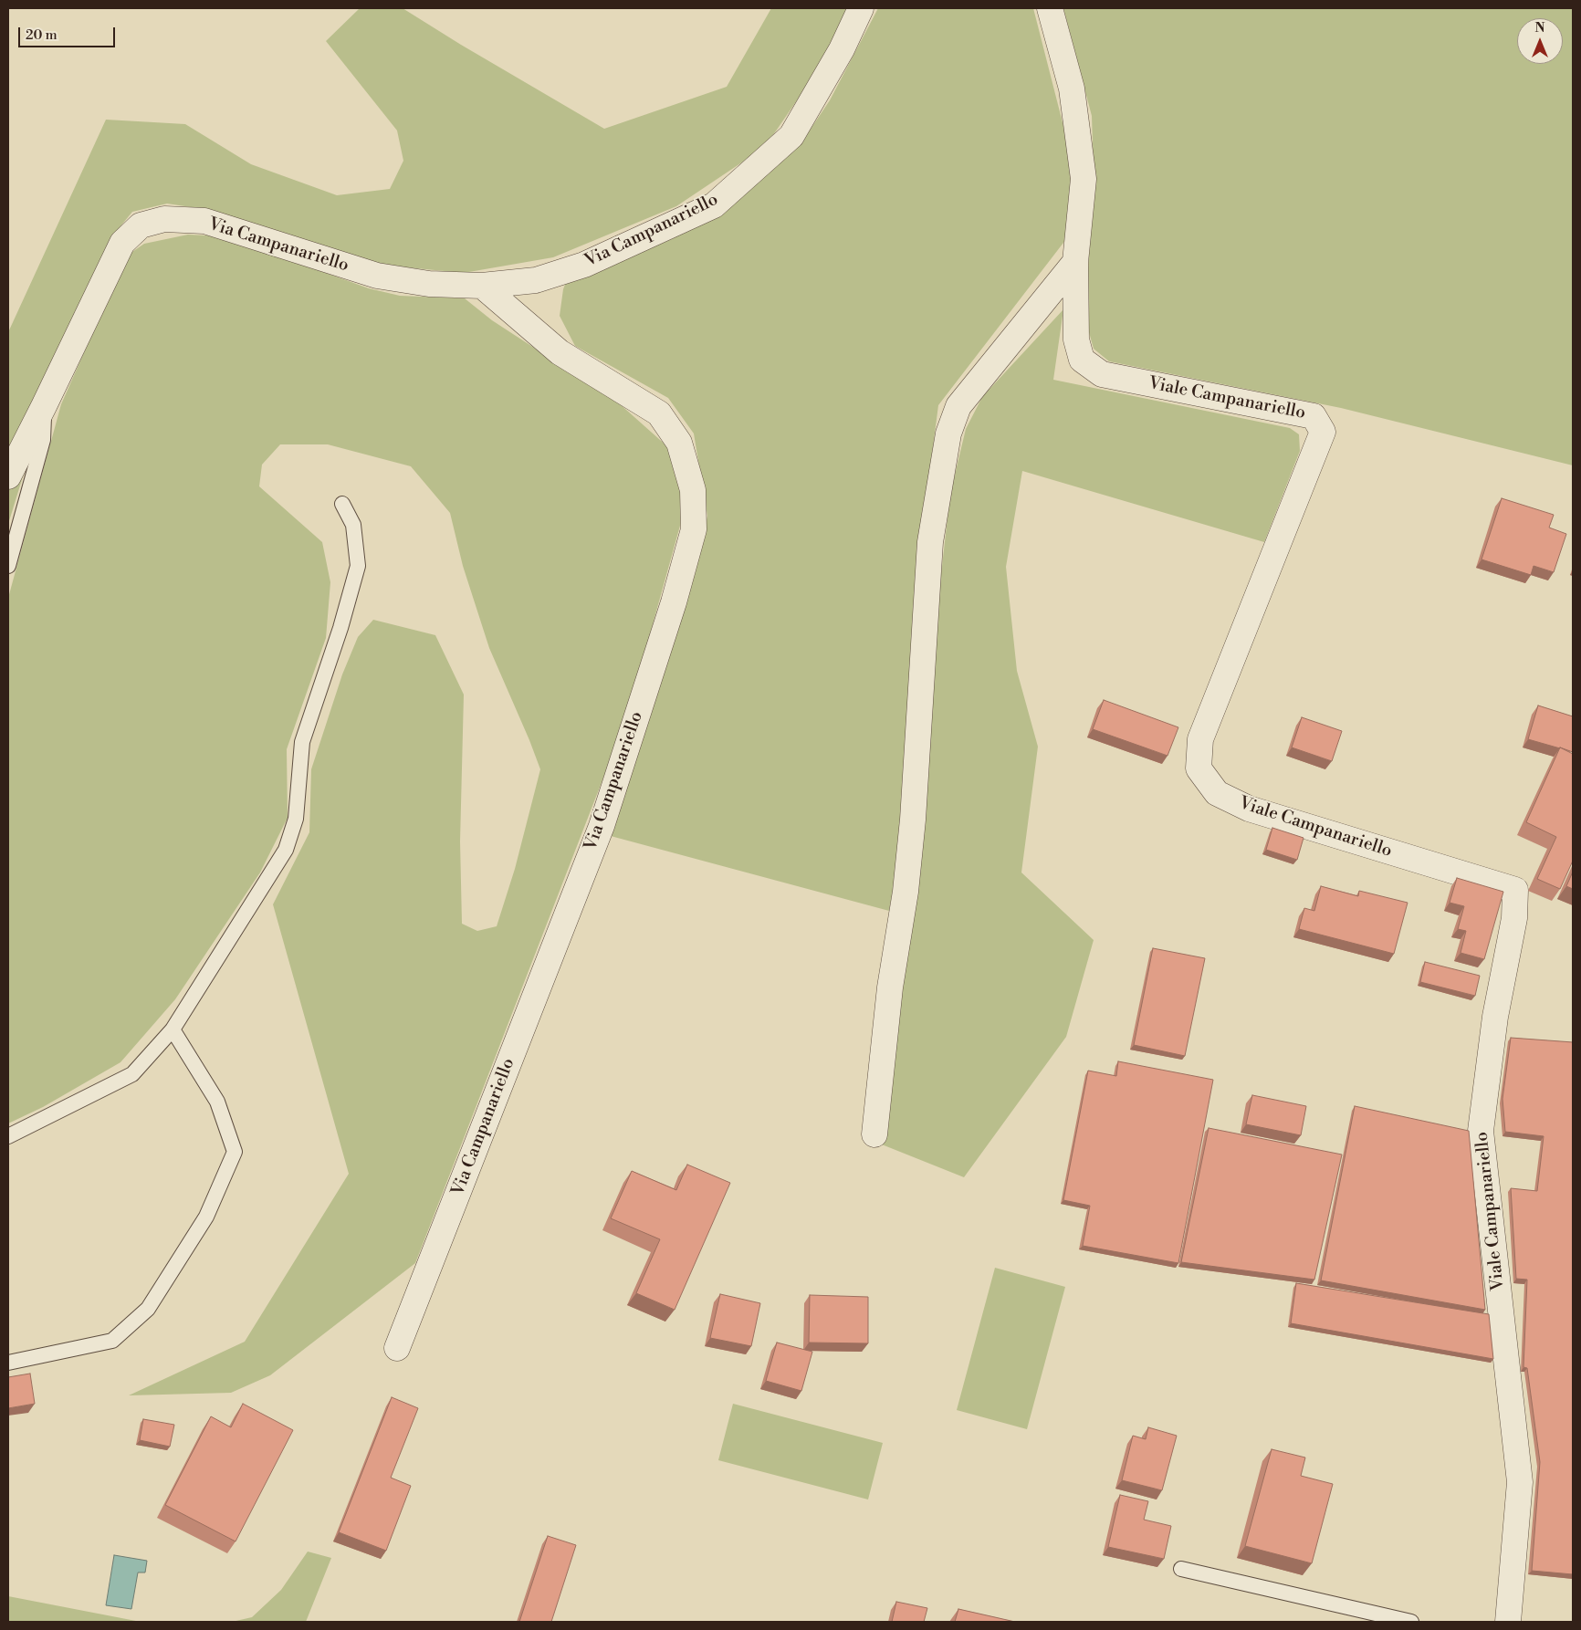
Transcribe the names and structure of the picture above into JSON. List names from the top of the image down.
{
  "streets": {
    "street": ["Via Campanariello", "Viale Campanariello"]
  },
  "scale_bar": "20 m",
  "north": "top"
}
